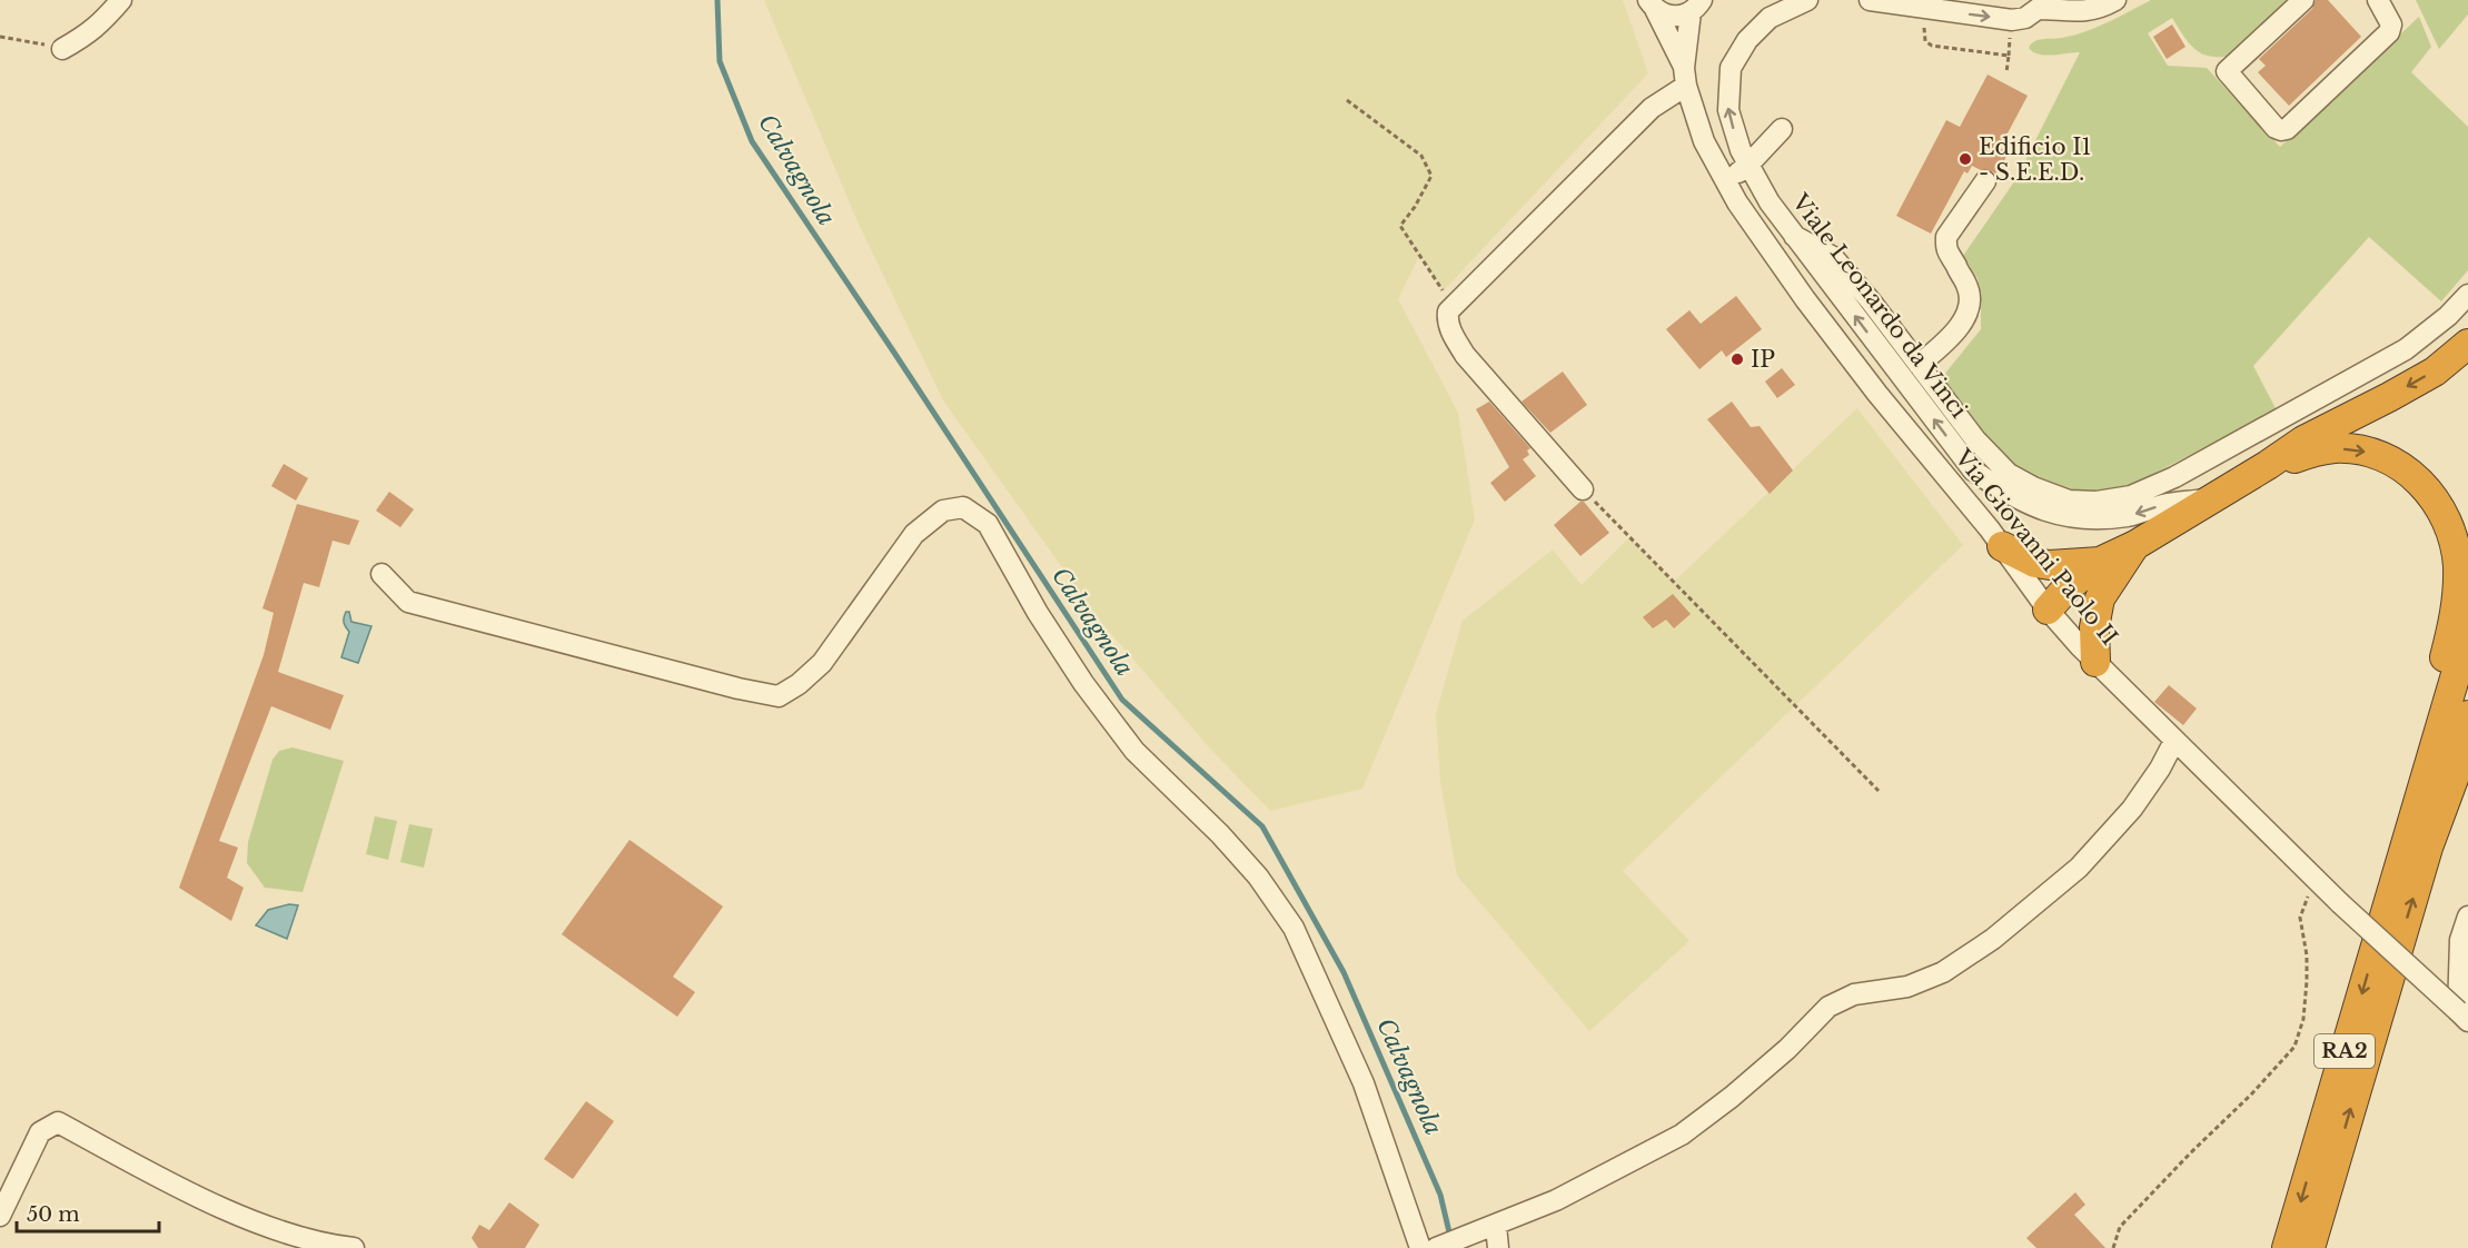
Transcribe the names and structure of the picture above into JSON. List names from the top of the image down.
{
  "streets": {
    "highway": ["RA2"],
    "street": ["Viale Leonardo da Vinci", "Via Giovanni Paolo II"]
  },
  "water": ["Calvagnola"],
  "places": ["Edificio I1 - S.E.E.D.", "IP"],
  "scale_bar": "50 m"
}
